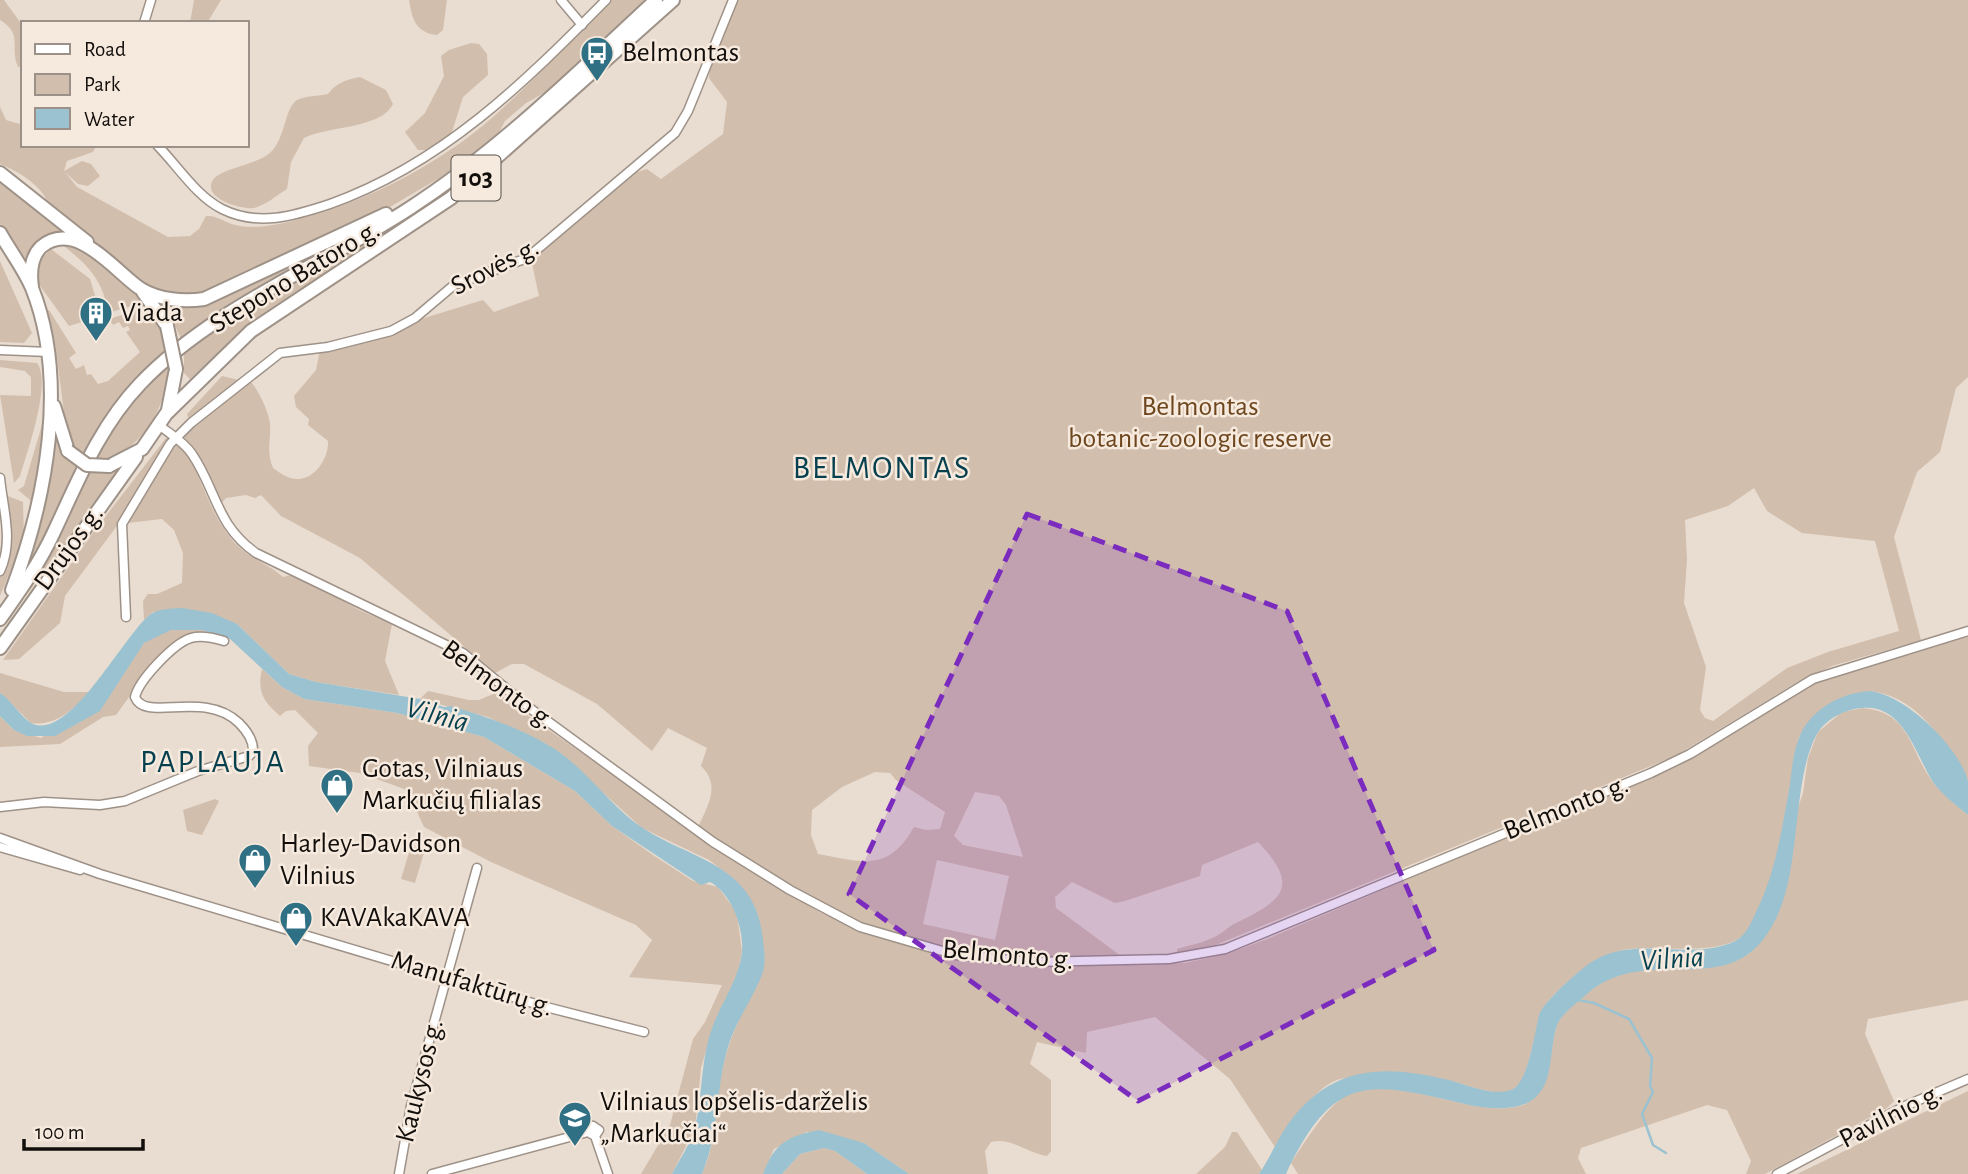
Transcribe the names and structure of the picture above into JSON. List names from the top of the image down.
{
  "streets": {
    "main road": ["103", "Stepono Batoro g.", "Drujos g."],
    "street": [
      "Srovės g.",
      "Belmonto g.",
      "Manufaktūrų g.",
      "Kaukysos g.",
      "Pavilnio g."
    ]
  },
  "crossings": [
    ["103", "Stepono Batoro g."],
    ["103", "Drujos g."],
    ["103", "Belmonto g."],
    ["Srovės g.", "Belmonto g."],
    ["Stepono Batoro g.", "Belmonto g."],
    ["Manufaktūrų g.", "Kaukysos g."]
  ],
  "districts": ["BELMONTAS", "PAPLAUJA"],
  "water": ["Vilnia"],
  "parks": ["Belmontas botanic-zoologic reserve"],
  "places": {
    "bus stop": ["Belmontas"],
    "building": ["Viada"],
    "shop": ["Gotas, Vilniaus Markučių filialas", "Harley-Davidson Vilnius", "KAVAkaKAVA"],
    "school or university": ["Vilniaus lopšelis-darželis „Markučiai“"]
  },
  "legend": ["Road", "Park", "Water"],
  "scale_bar": "100 m"
}
